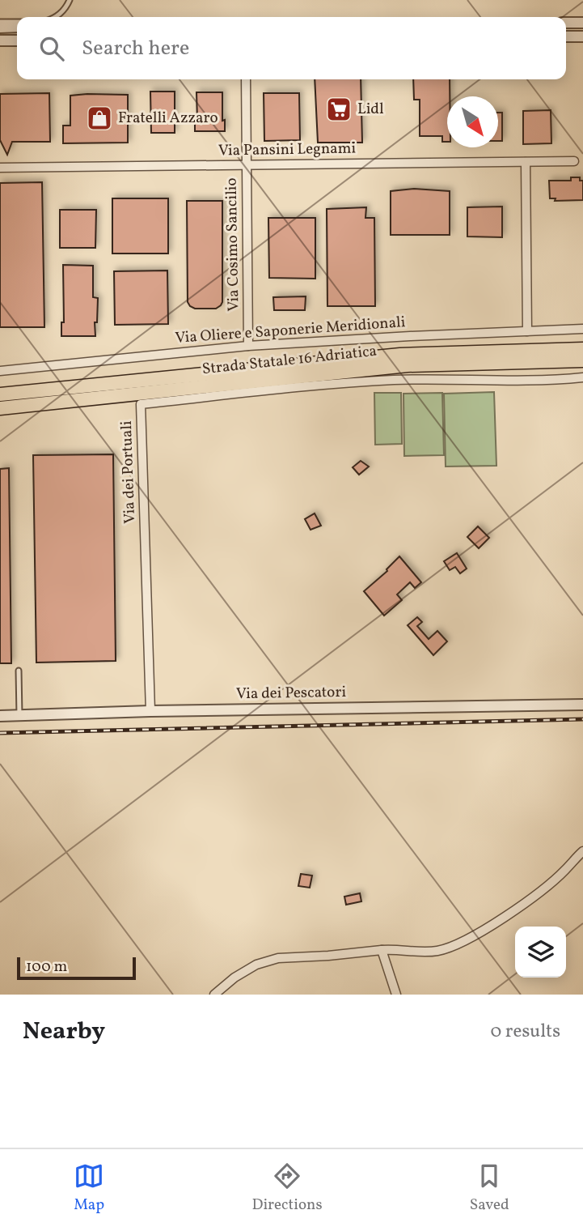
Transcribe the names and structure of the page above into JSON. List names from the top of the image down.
{
  "streets": {
    "highway": ["Strada Statale 16 Adriatica"],
    "street": [
      "Via Pansini Legnami",
      "Via Cosimo Sancilio",
      "Via Oliere e Saponerie Meridionali",
      "Via dei Portuali",
      "Via dei Pescatori"
    ]
  },
  "crossings": [
    ["Via Pansini Legnami", "Via Cosimo Sancilio"],
    ["Via Cosimo Sancilio", "Via Oliere e Saponerie Meridionali"],
    ["Via dei Portuali", "Via dei Pescatori"]
  ],
  "places": {
    "supermarket": ["Lidl"],
    "shop": ["Fratelli Azzaro"]
  },
  "scale_bar": "100 m",
  "north": "bottom right",
  "page": {
    "search": "Search here",
    "scale": "100 m",
    "heading": ["Nearby", "0 results"],
    "nav": ["Map", "Directions", "Saved"]
  }
}
